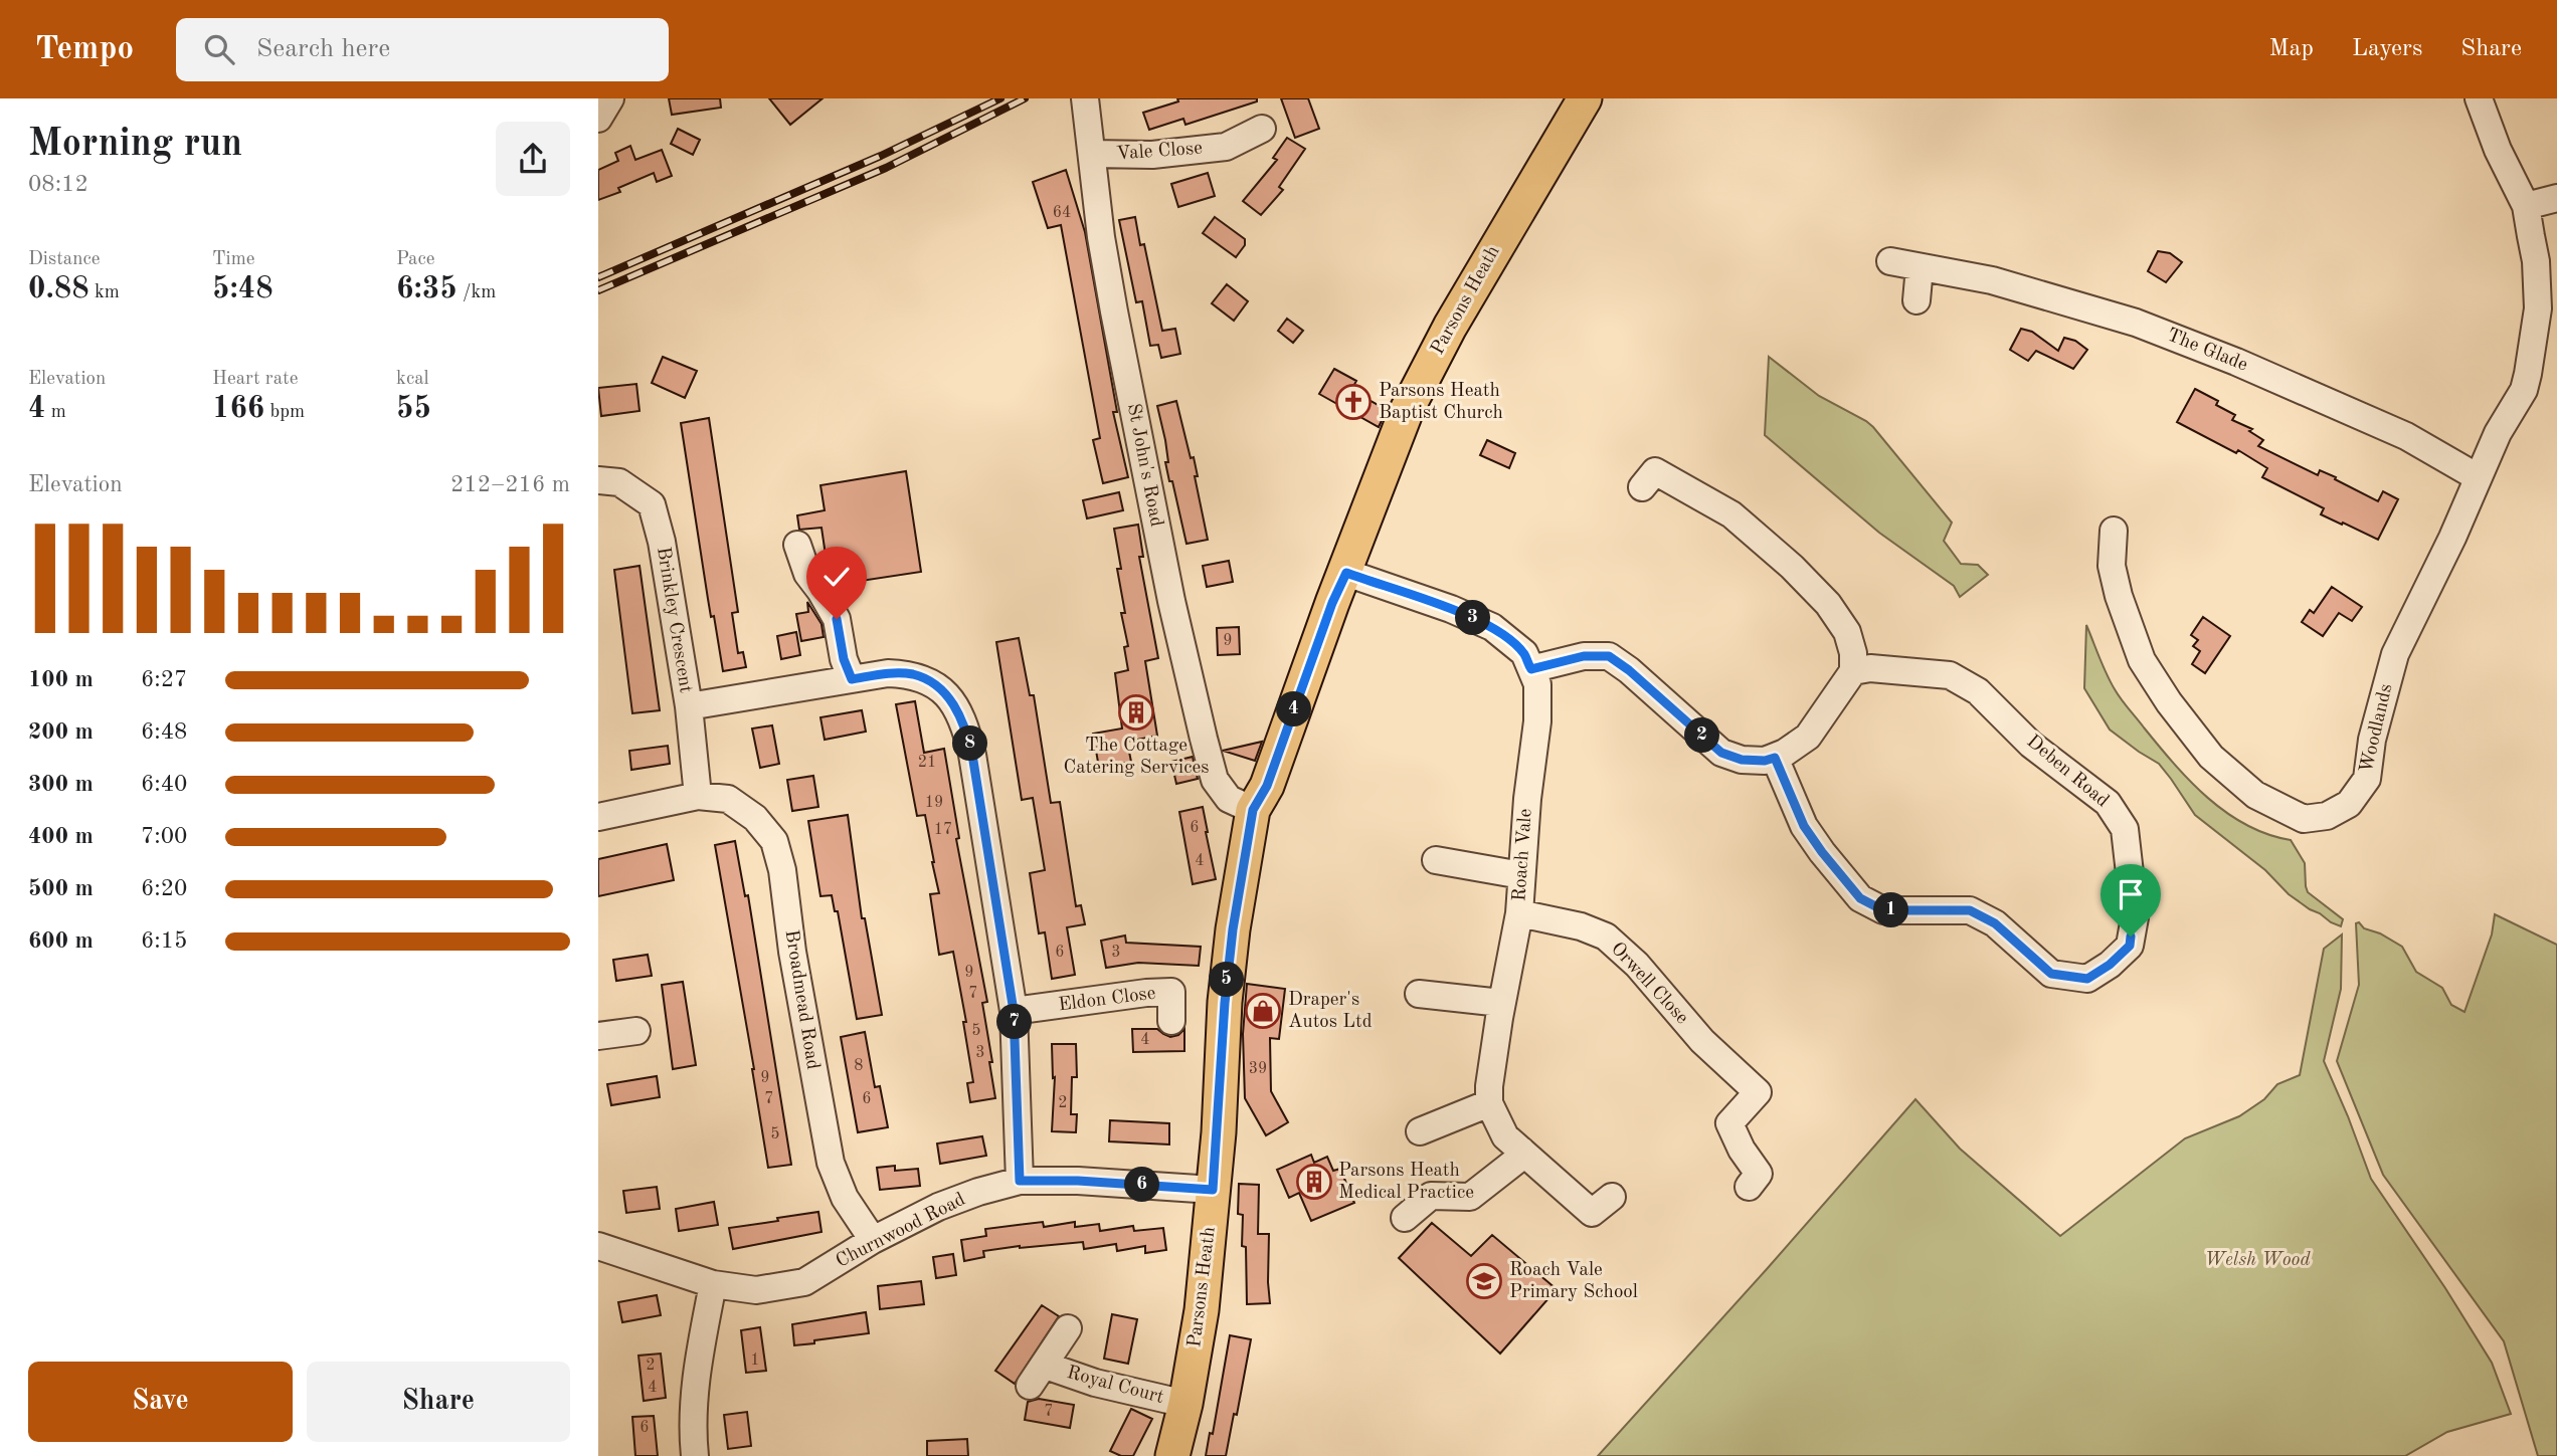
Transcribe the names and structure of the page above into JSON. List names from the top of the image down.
{
  "streets": {
    "main road": ["Parsons Heath"],
    "street": [
      "Vale Close",
      "The Glade",
      "St John's Road",
      "Brinkley Crescent",
      "Woodlands",
      "Deben Road",
      "Roach Vale",
      "Orwell Close",
      "Broadmead Road",
      "Eldon Close",
      "Churnwood Road",
      "Royal Court"
    ]
  },
  "crossings": [
    ["Vale Close", "St John's Road"],
    ["Parsons Heath", "St John's Road"],
    ["Parsons Heath", "Roach Vale"],
    ["Parsons Heath", "Churnwood Road"],
    ["Parsons Heath", "Royal Court"],
    ["The Glade", "Woodlands"],
    ["Brinkley Crescent", "Broadmead Road"],
    ["Roach Vale", "Orwell Close"],
    ["Broadmead Road", "Churnwood Road"]
  ],
  "parks": ["Welsh Wood"],
  "places": {
    "church": ["Parsons Heath Baptist Church"],
    "building": ["The Cottage Catering Services", "Parsons Heath Medical Practice"],
    "shop": ["Draper's Autos Ltd"],
    "school or university": ["Roach Vale Primary School"]
  },
  "house_numbers": [
    "64",
    "9",
    "21",
    "19",
    "6",
    "17",
    "4",
    "6",
    "3",
    "9",
    "7",
    "5",
    "4",
    "3",
    "8",
    "39",
    "9",
    "7",
    "6",
    "2",
    "5",
    "1",
    "2",
    "4",
    "7",
    "6"
  ],
  "page": {
    "header": "Tempo",
    "search": "Search here",
    "nav": ["Map", "Layers", "Share"],
    "heading": ["Morning run", "08:12"],
    "stats": [
      ["Distance", "0.88 km"],
      ["Time", "5:48"],
      ["Pace", "6:35 /km"],
      ["Elevation", "4 m"],
      ["Heart rate", "166 bpm"],
      ["kcal", "55"]
    ],
    "chart": ["Elevation", "212–216 m"],
    "pins": [
      "3",
      "4",
      "2",
      "8",
      "1",
      "5",
      "7",
      "6"
    ],
    "list": [
      {
        "name": "100 m",
        "note": "6:27"
      },
      {
        "name": "200 m",
        "note": "6:48"
      },
      {
        "name": "300 m",
        "note": "6:40"
      },
      {
        "name": "400 m",
        "note": "7:00"
      },
      {
        "name": "500 m",
        "note": "6:20"
      },
      {
        "name": "600 m",
        "note": "6:15"
      }
    ],
    "buttons": ["Save", "Share"]
  }
}
